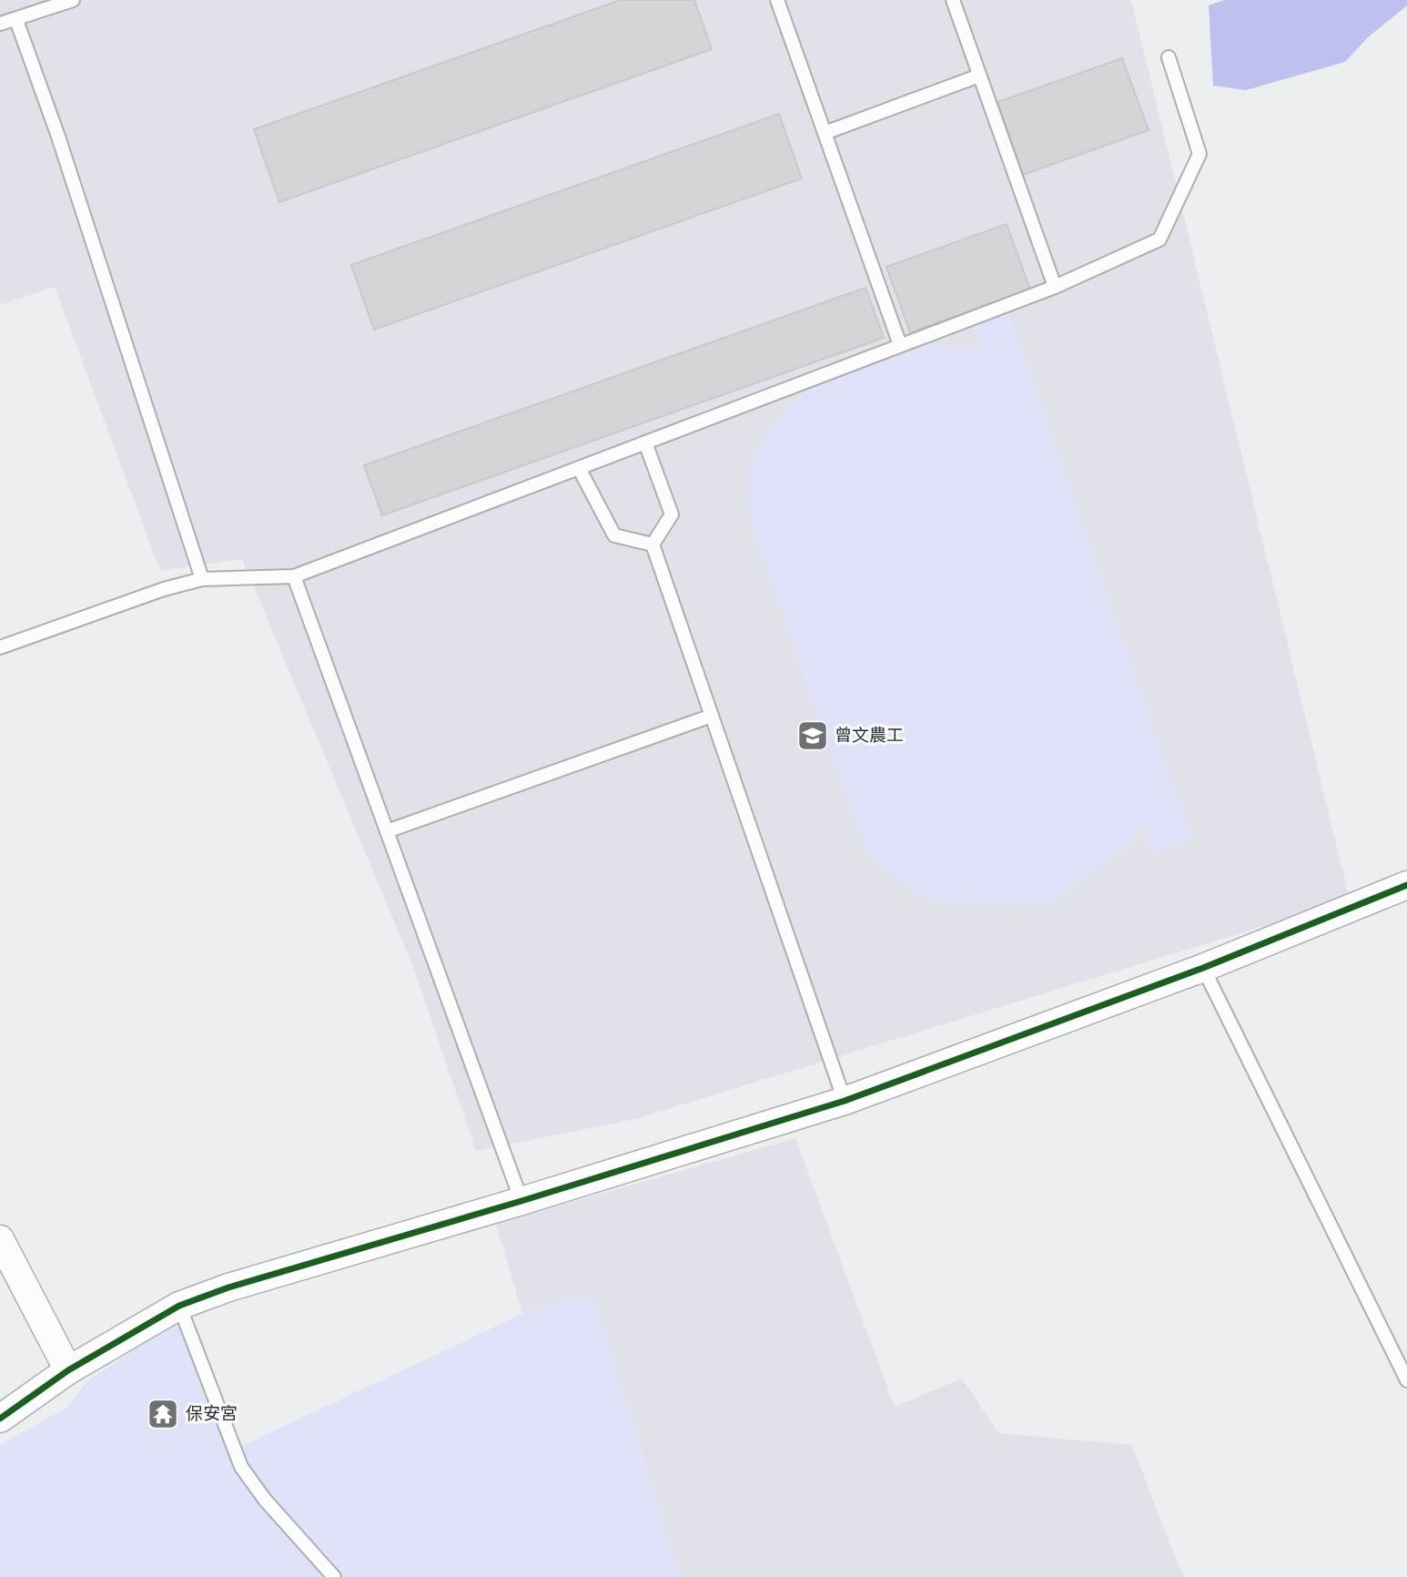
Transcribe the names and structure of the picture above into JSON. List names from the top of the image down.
{
  "places": {
    "school or university": ["曾文農工"],
    "temple": ["保安宮"]
  }
}
